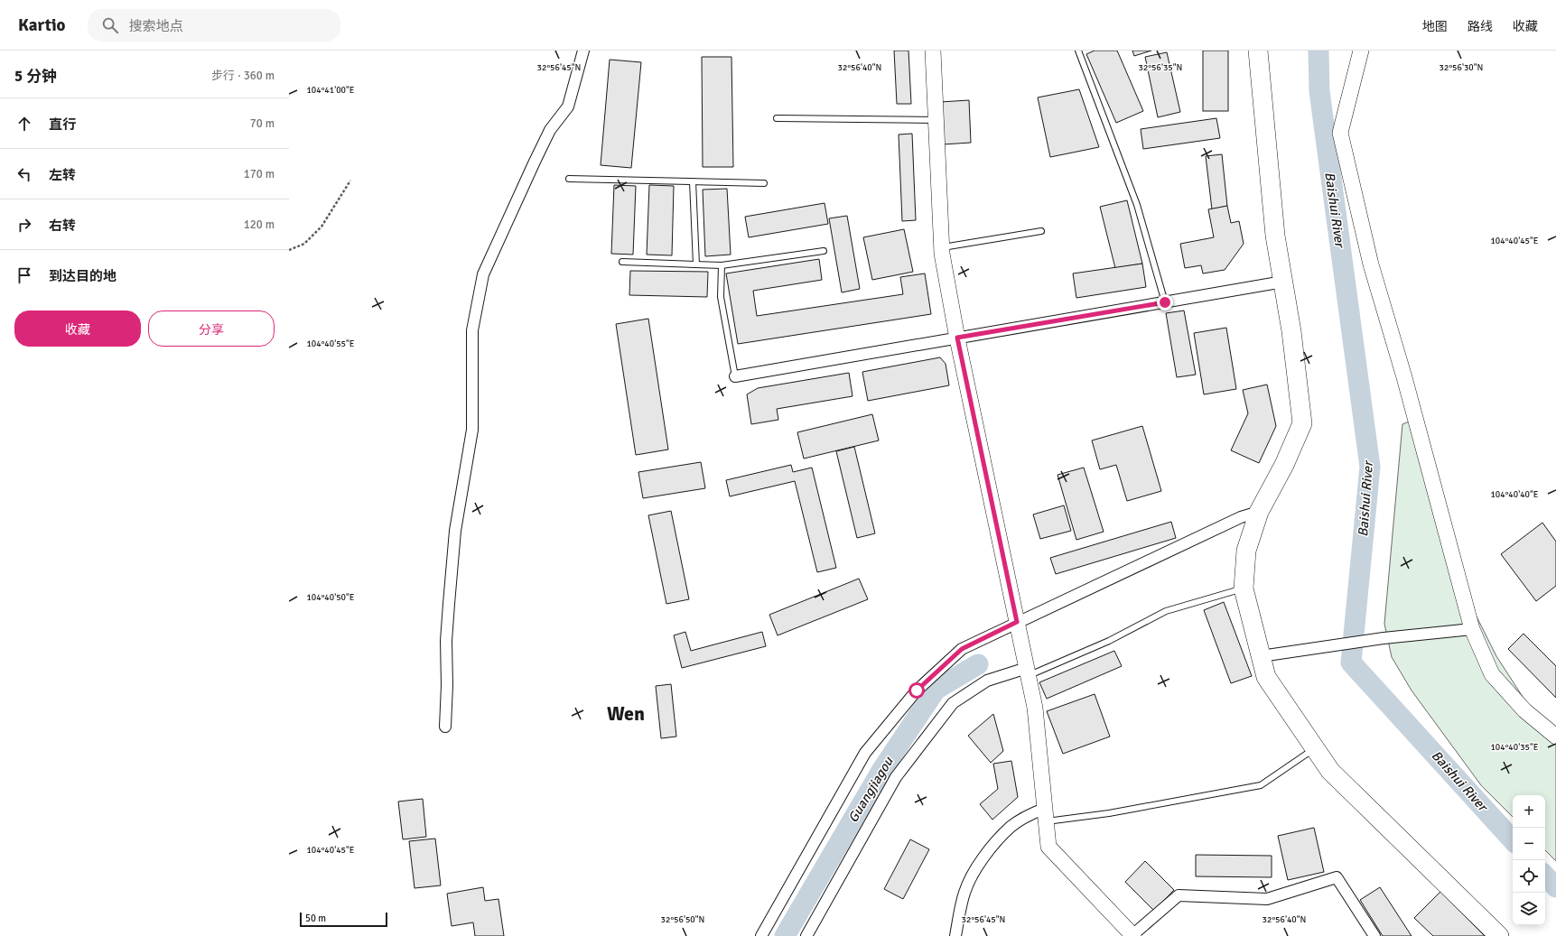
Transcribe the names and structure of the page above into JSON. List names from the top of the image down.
{
  "districts": ["Wen"],
  "water": ["Baishui River", "Guangjiagou"],
  "scale_bar": "50 m",
  "page": {
    "header": "Kartio",
    "search": "搜索地点",
    "nav": ["地图", "路线", "收藏"],
    "heading": ["5 分钟", "步行 · 360 m"],
    "list": [
      ["直行", "70 m"],
      ["左转", "170 m"],
      ["右转", "120 m"],
      "到达目的地"
    ],
    "buttons": ["收藏", "分享"],
    "map_buttons": ["+", "−"],
    "scale": "50 m"
  },
  "coordinates": [
    "32°56'35\"N",
    "32°56'45\"N",
    "32°56'40\"N",
    "32°56'30\"N",
    "104°41'00\"E",
    "104°40'45\"E",
    "104°40'55\"E",
    "104°40'40\"E",
    "104°40'50\"E",
    "104°40'35\"E",
    "32°56'50\"N"
  ]
}
